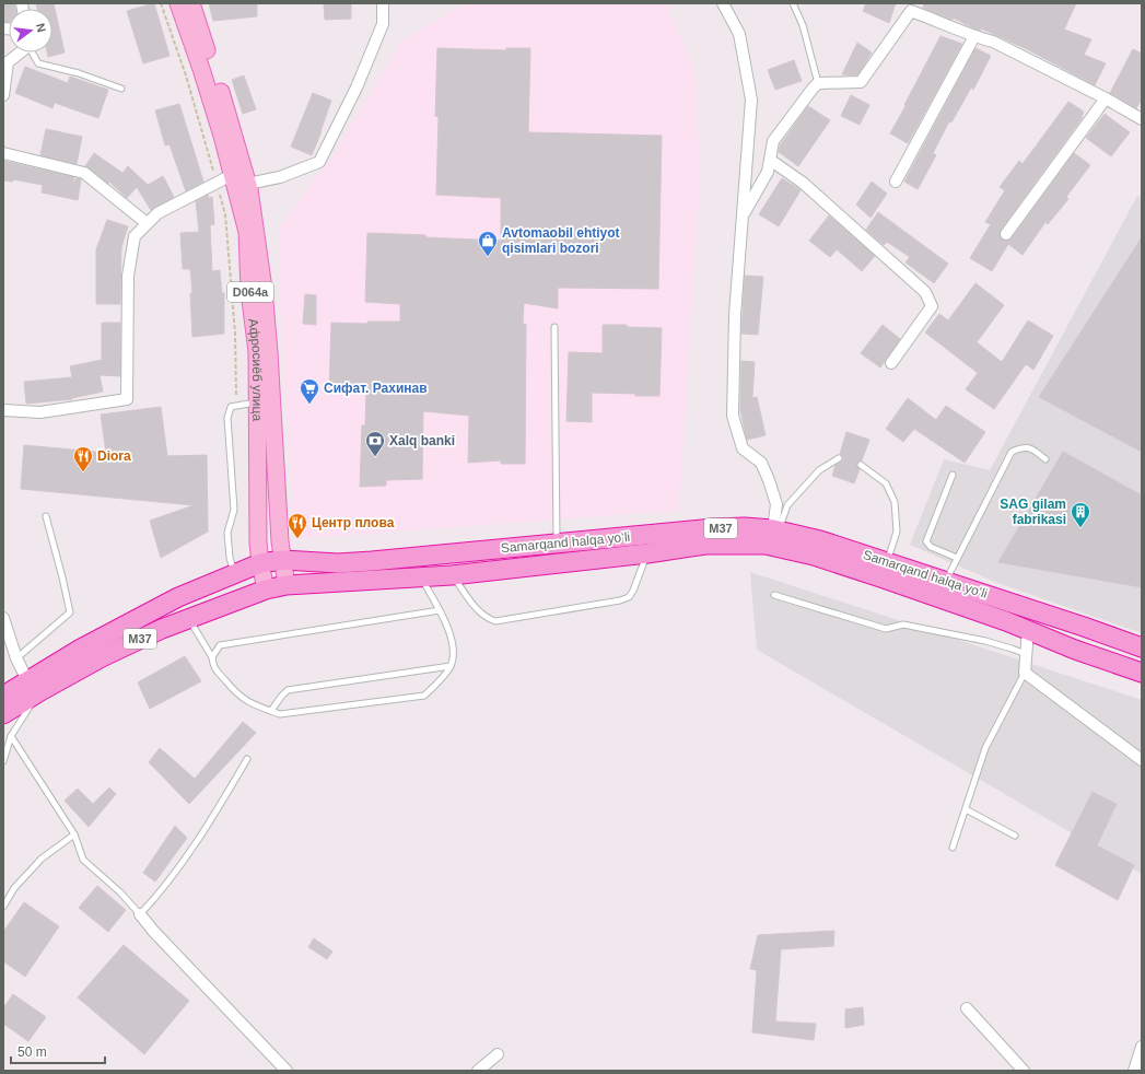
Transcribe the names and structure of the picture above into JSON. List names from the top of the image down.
{
  "streets": {
    "highway": ["M37", "Samarqand halqa yoʻli"],
    "main road": ["D064a", "Афросиёб улица"]
  },
  "crossings": [
    ["Афросиёб улица", "Samarqand halqa yoʻli"]
  ],
  "places": {
    "shop": ["Avtomaobil ehtiyot qisimlari bozori"],
    "supermarket": ["Сифат. Рахинав"],
    "bank": ["Xalq banki"],
    "restaurant": ["Diora", "Центр плова"],
    "building": ["SAG gilam fabrikasi"]
  },
  "scale_bar": "50 m",
  "north": "right"
}
